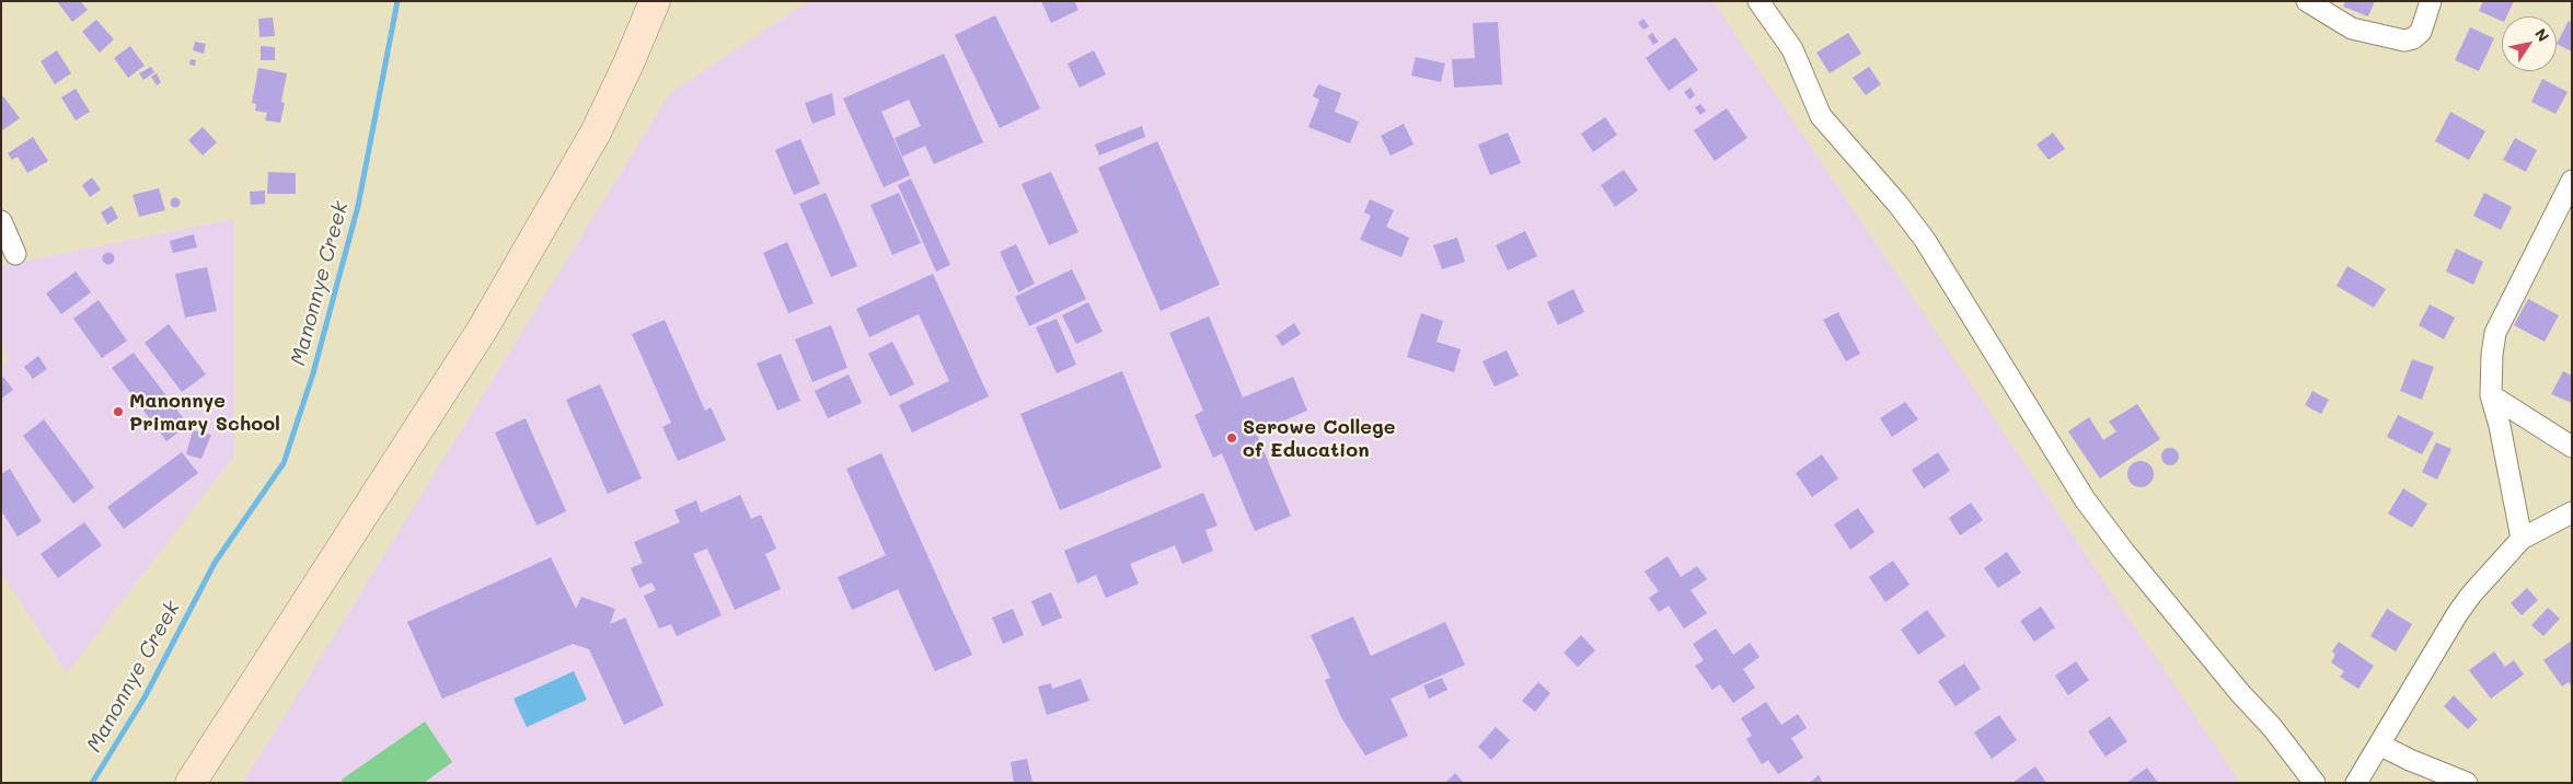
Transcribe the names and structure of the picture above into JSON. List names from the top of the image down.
{
  "water": ["Manonnye Creek"],
  "places": ["Manonnye Primary School", "Serowe College of Education"],
  "north": "top right"
}
